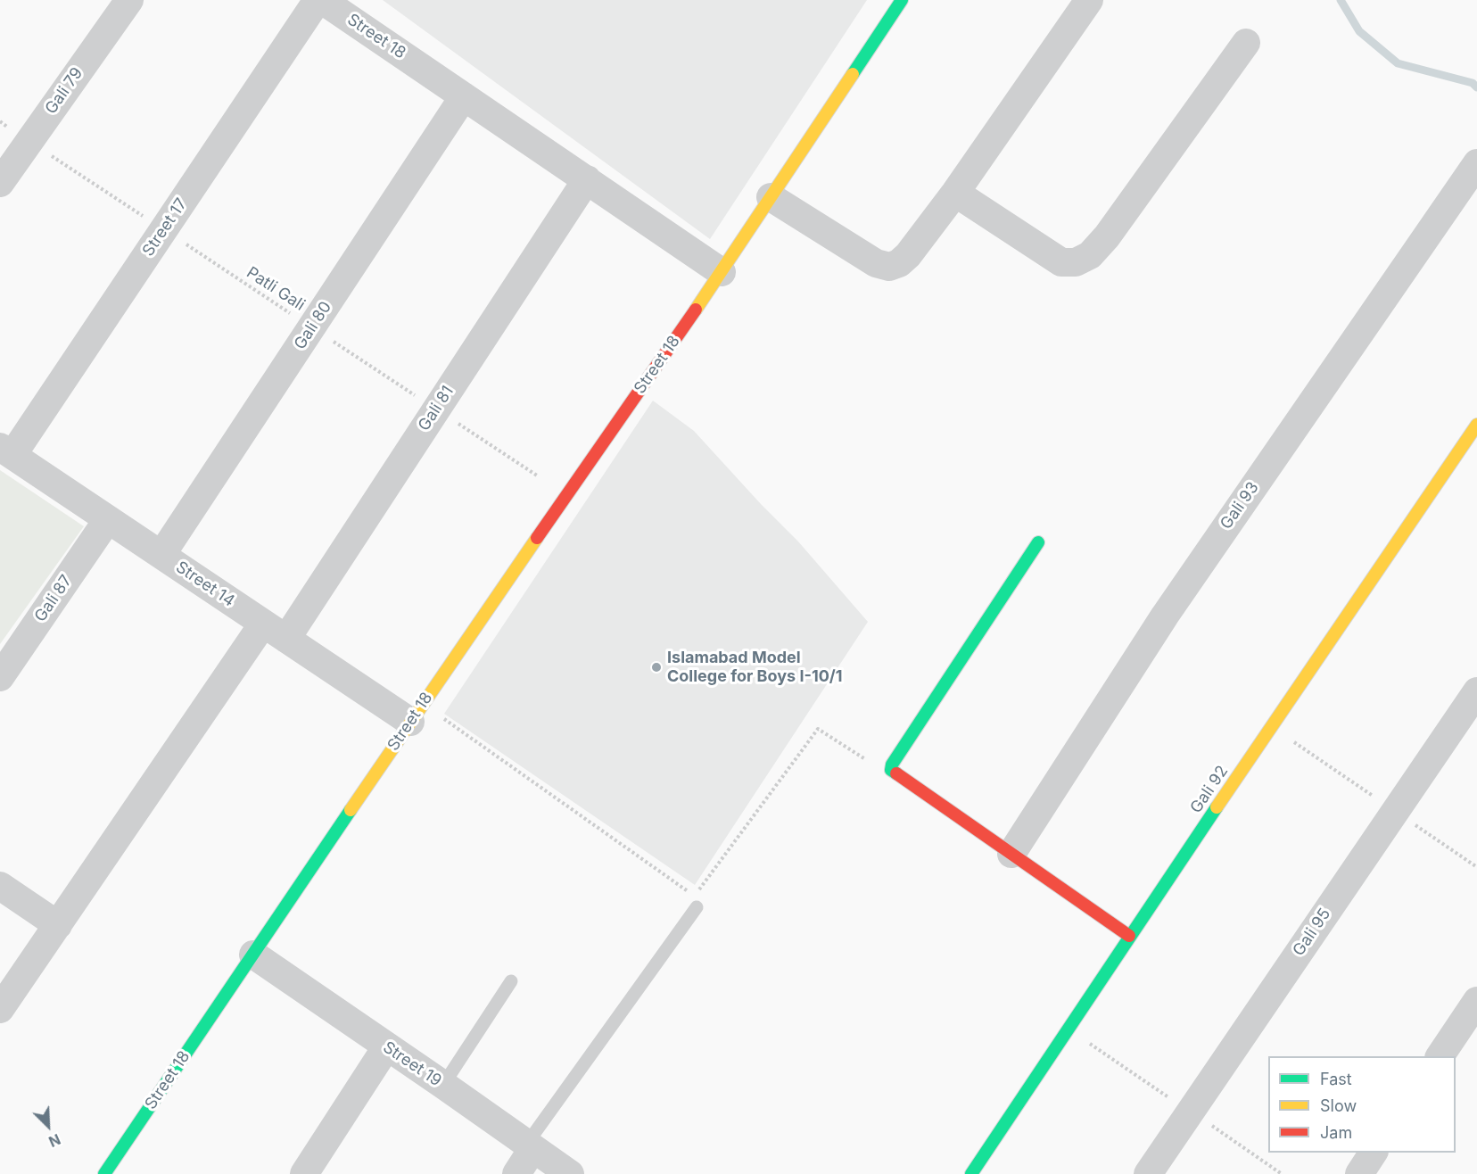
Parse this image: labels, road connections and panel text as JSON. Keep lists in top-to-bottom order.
{
  "streets": {
    "street": [
      "Street 18",
      "Gali 79",
      "Street 17",
      "Gali 80",
      "Gali 81",
      "Gali 93",
      "Street 14",
      "Gali 87",
      "Gali 92",
      "Gali 95",
      "Street 19"
    ],
    "path": ["Patli Gali"]
  },
  "crossings": [
    ["Street 18", "Gali 80"],
    ["Street 18", "Gali 81"],
    ["Street 18", "Street 14"],
    ["Street 18", "Street 19"],
    ["Street 17", "Street 14"],
    ["Gali 80", "Street 14"],
    ["Gali 81", "Street 14"],
    ["Street 14", "Gali 87"]
  ],
  "places": ["Islamabad Model College for Boys I-10/1"],
  "legend": ["Fast", "Slow", "Jam"],
  "north": "bottom right"
}
